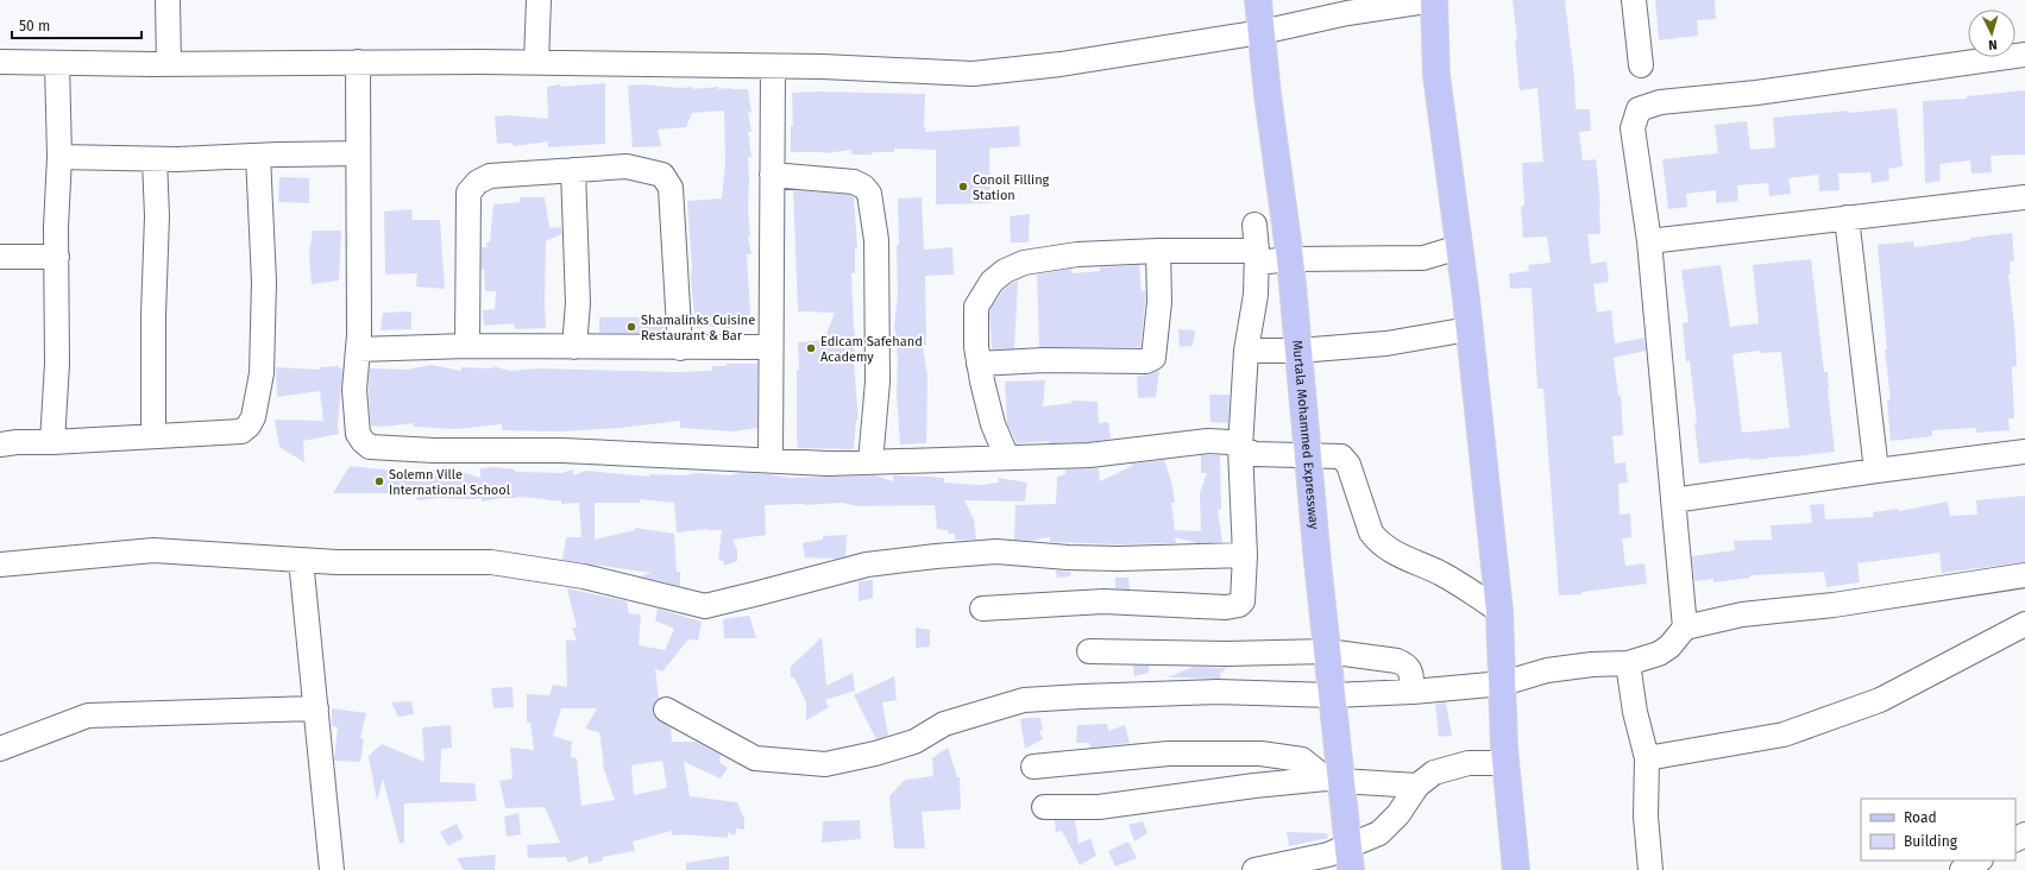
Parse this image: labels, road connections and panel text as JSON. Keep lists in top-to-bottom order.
{
  "streets": {
    "main road": ["Murtala Mohammed Expressway"]
  },
  "places": [
    "Conoil Filling Station",
    "Shamalinks Cuisine Restaurant & Bar",
    "Edicam Safehand Academy",
    "Solemn Ville International School"
  ],
  "legend": ["Road", "Building"],
  "scale_bar": "50 m",
  "north": "bottom"
}
